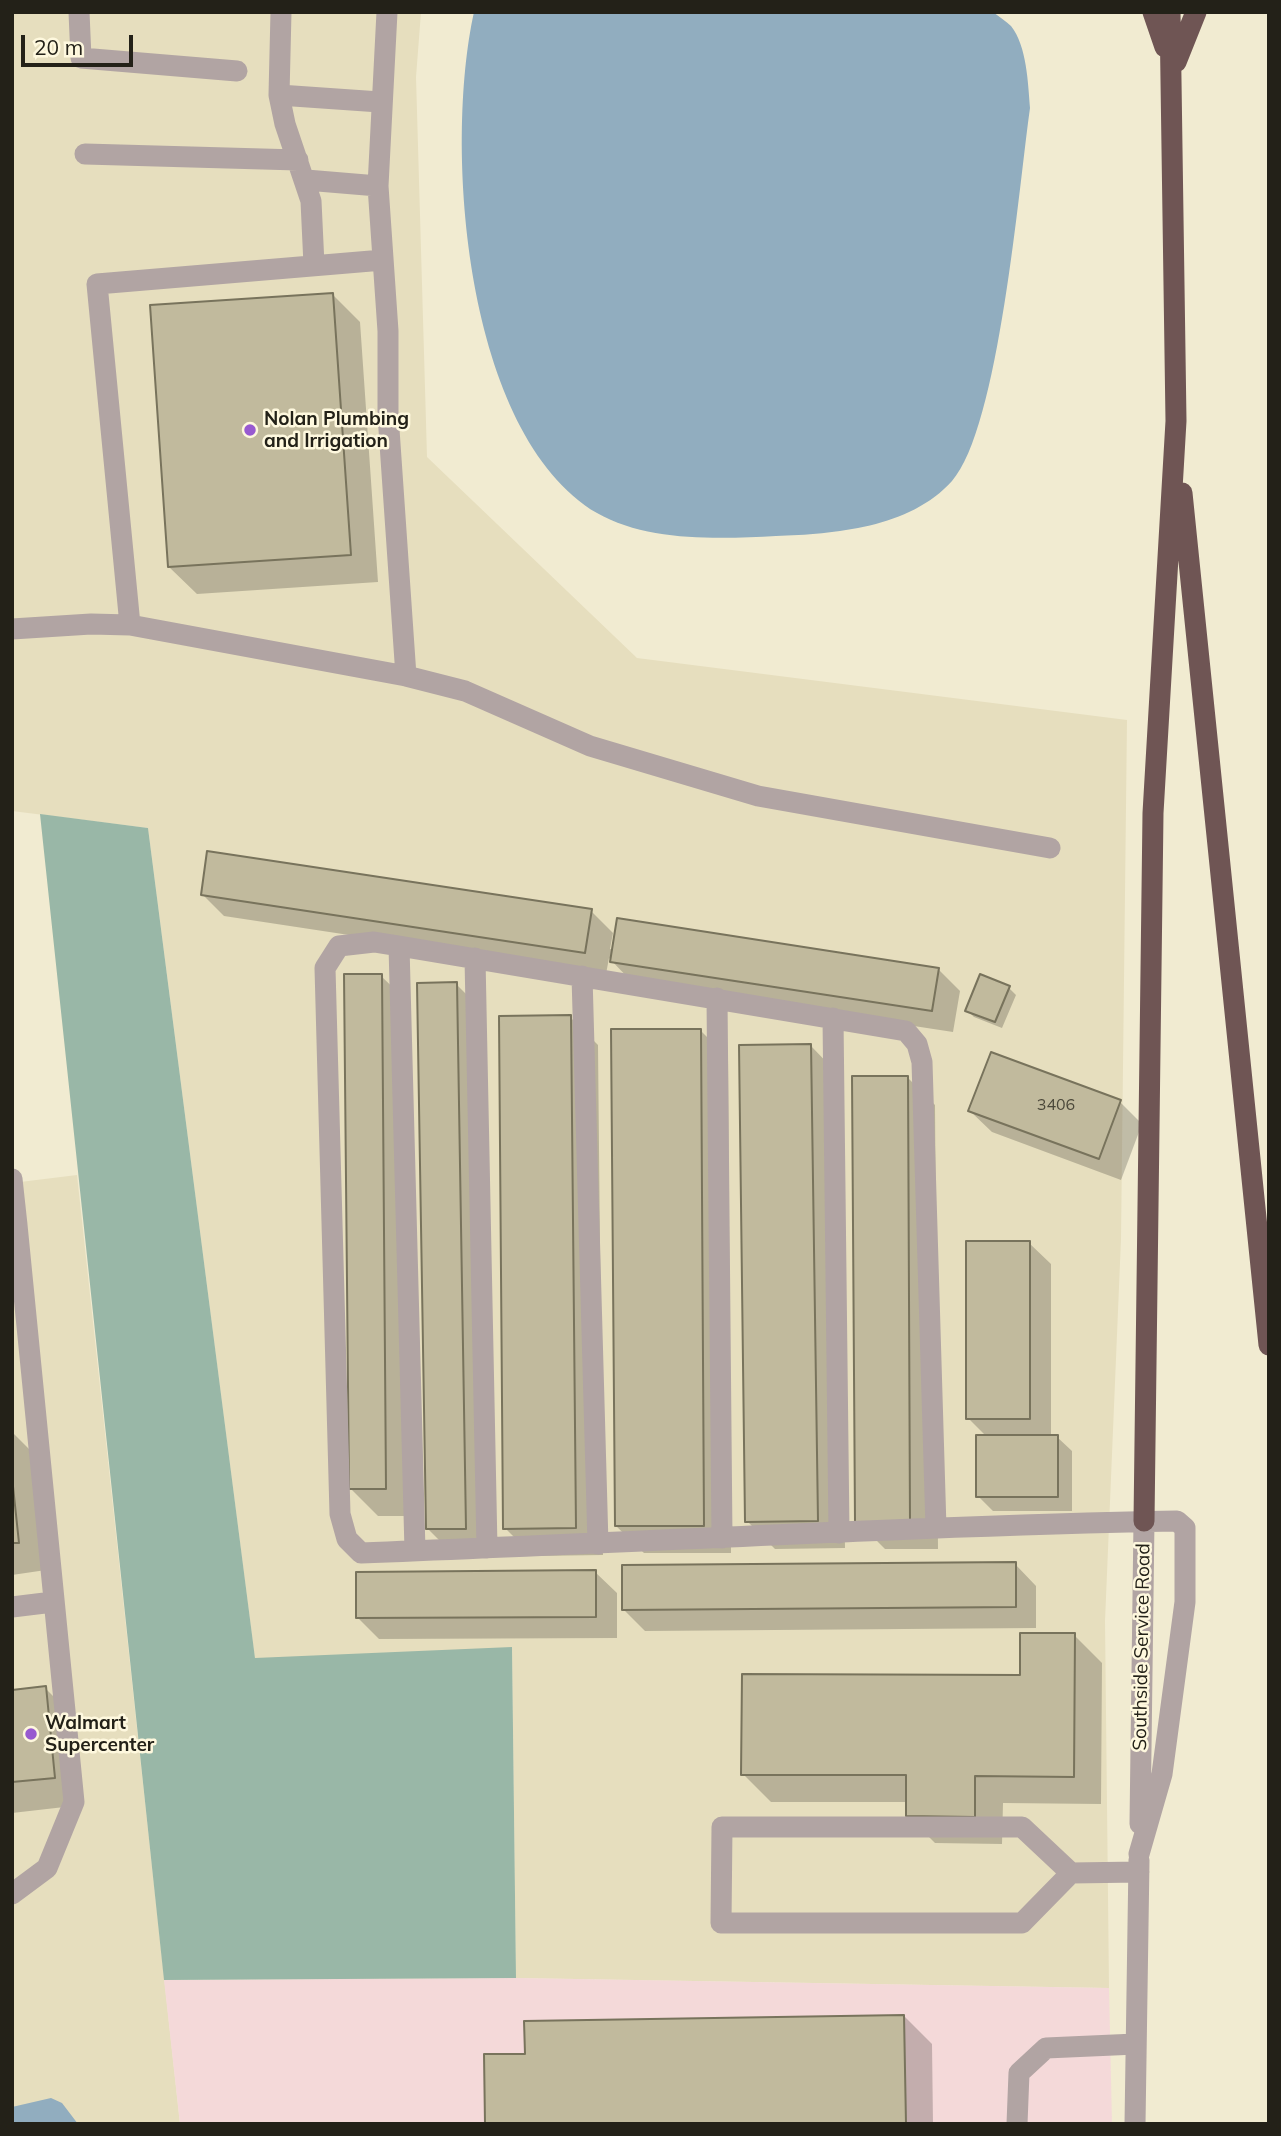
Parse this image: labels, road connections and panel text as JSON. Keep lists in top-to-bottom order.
{
  "streets": {
    "street": ["Southside Service Road"]
  },
  "places": ["Nolan Plumbing and Irrigation", "Walmart Supercenter"],
  "house_numbers": ["3406"],
  "scale_bar": "20 m"
}
